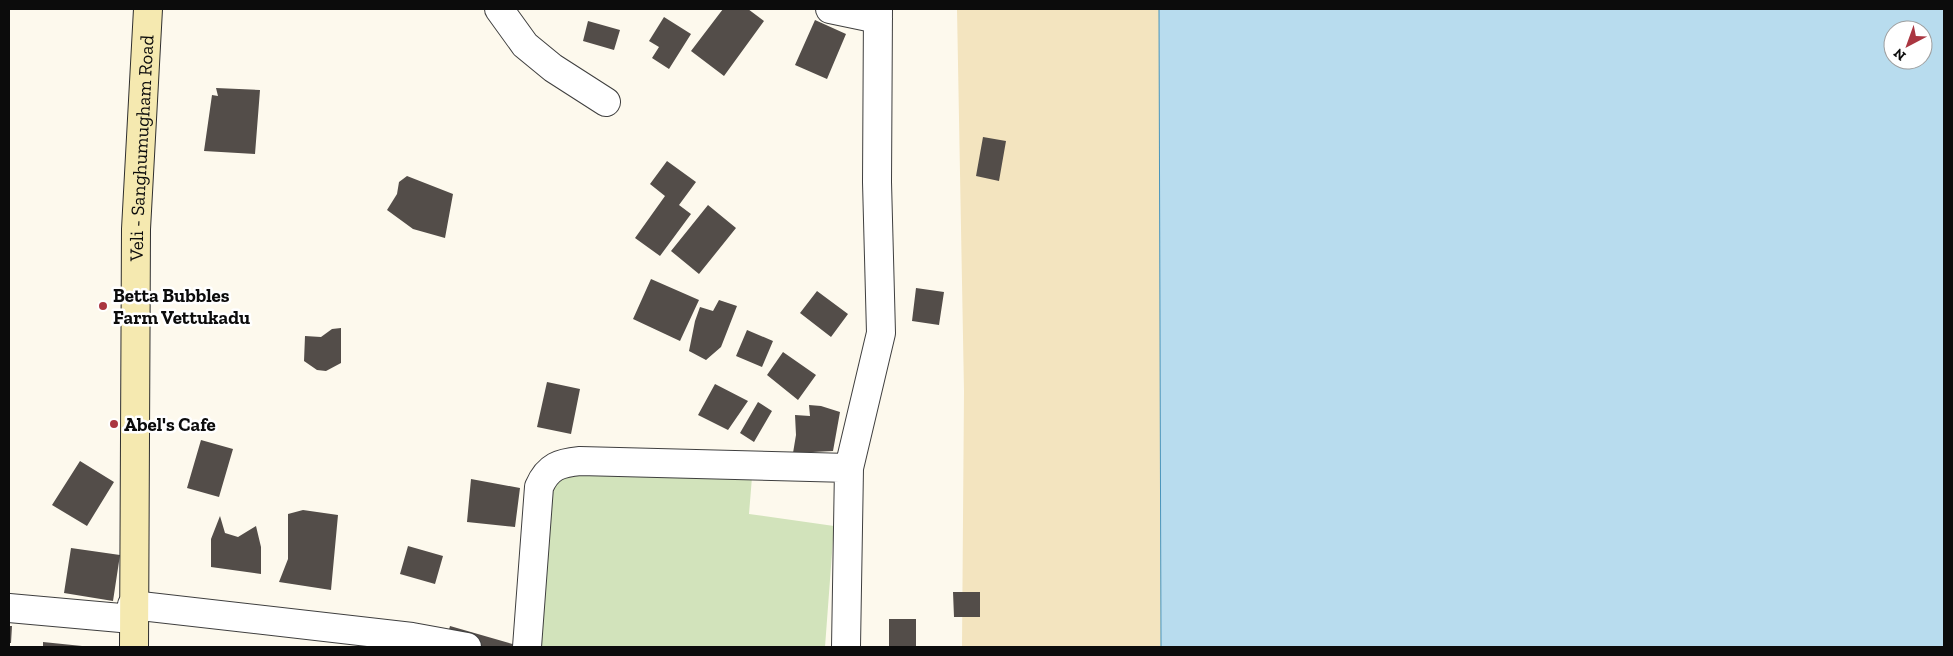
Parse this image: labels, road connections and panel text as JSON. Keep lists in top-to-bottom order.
{
  "streets": {
    "main road": ["Veli - Sanghumugham Road"]
  },
  "places": ["Betta Bubbles Farm Vettukadu", "Abel's Cafe"],
  "north": "bottom left"
}
